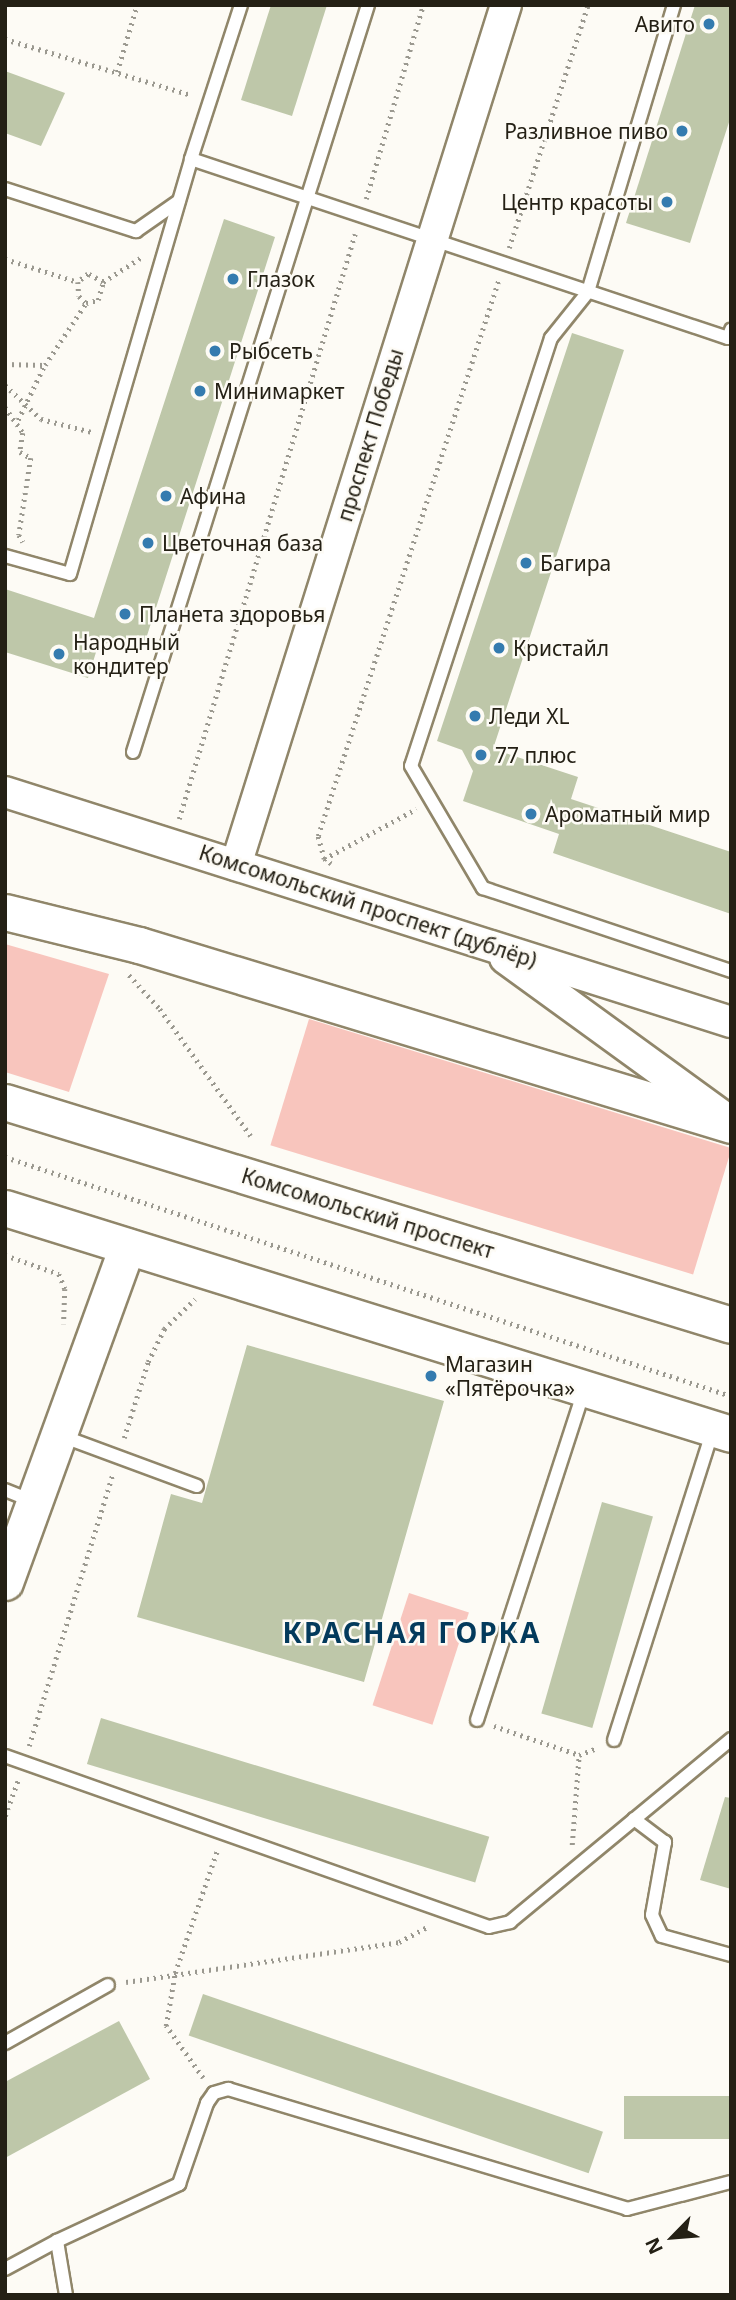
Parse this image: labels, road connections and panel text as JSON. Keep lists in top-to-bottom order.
{
  "streets": {
    "main road": ["Комсомольский проспект"],
    "street": ["проспект Победы", "Комсомольский проспект (дублёр)"]
  },
  "crossings": [
    ["проспект Победы", "Комсомольский проспект (дублёр)"]
  ],
  "districts": ["КРАСНАЯ ГОРКА"],
  "places": [
    "Авито",
    "Разливное пиво",
    "Центр красоты",
    "Глазок",
    "Рыбсеть",
    "Минимаркет",
    "Афина",
    "Цветочная база",
    "Багира",
    "Планета здоровья",
    "Кристайл",
    "Народный кондитер",
    "Леди XL",
    "77 плюс",
    "Ароматный мир",
    "Магазин «Пятёрочка»"
  ],
  "north": "bottom left"
}
